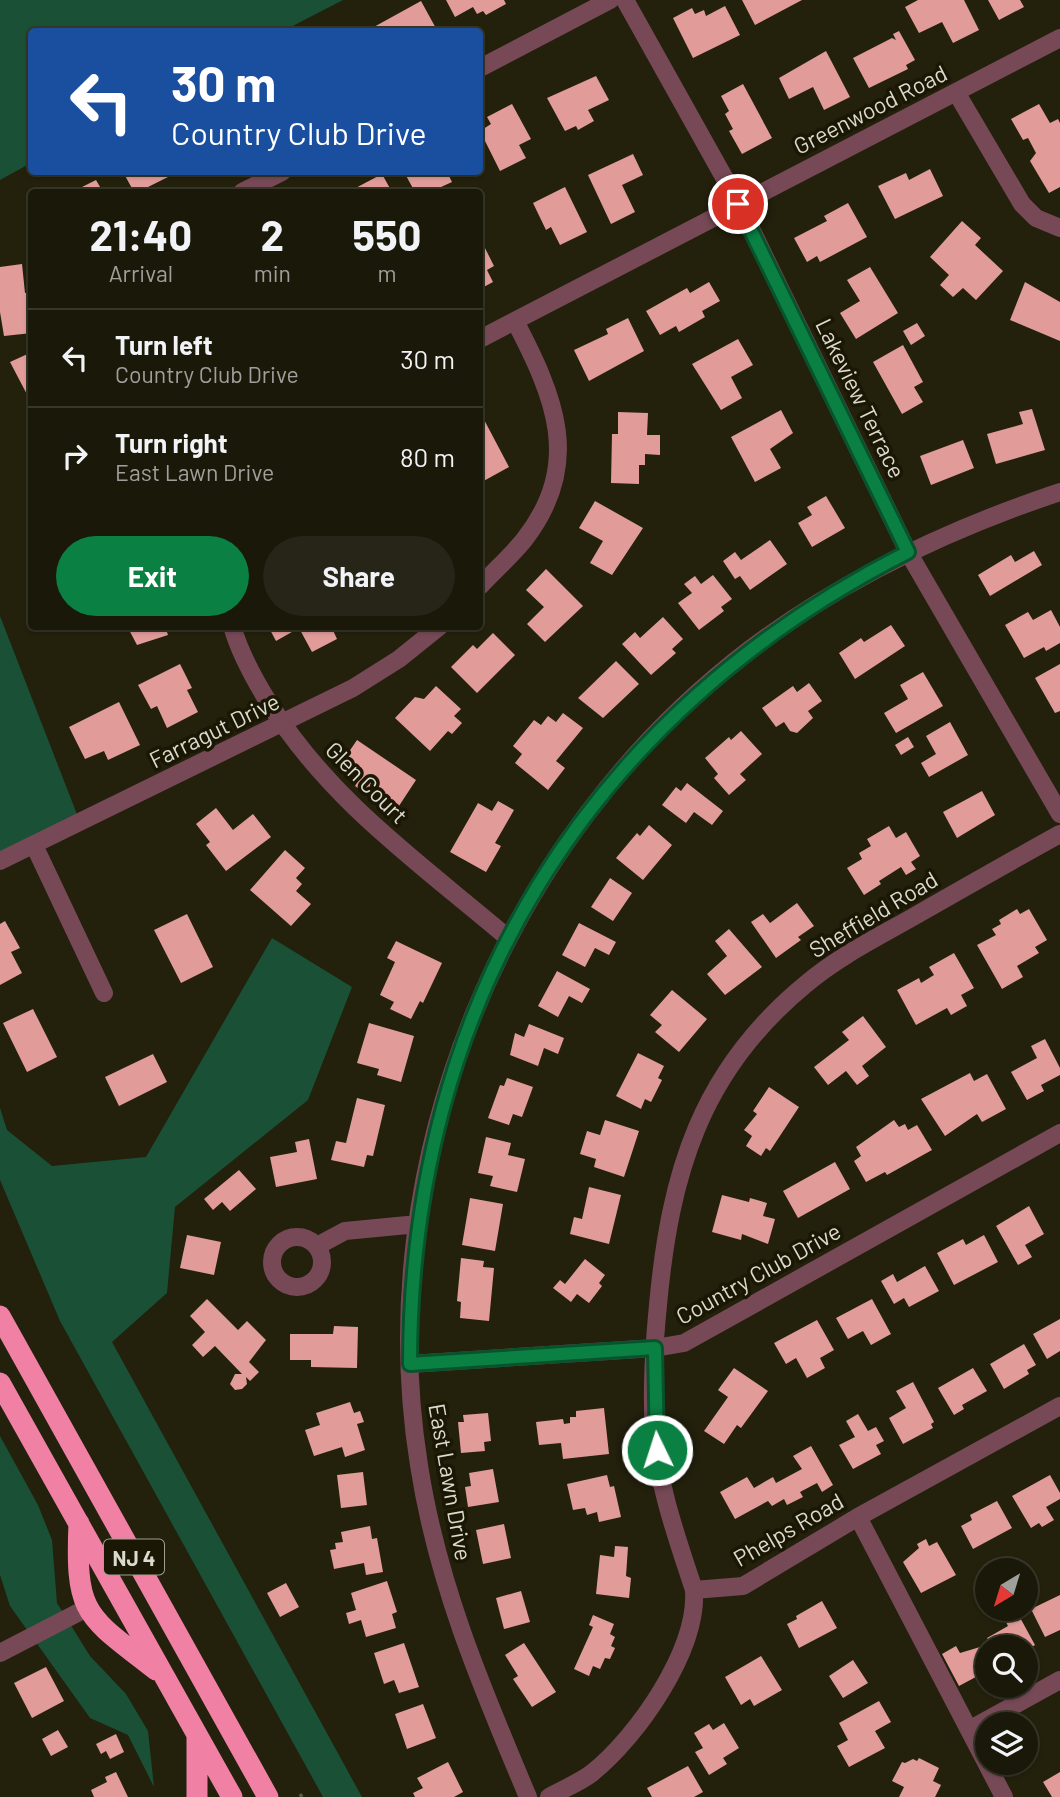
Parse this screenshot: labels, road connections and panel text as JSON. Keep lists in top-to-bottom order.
{
  "streets": {
    "highway": ["NJ 4"],
    "street": [
      "Greenwood Road",
      "Lakeview Terrace",
      "Farragut Drive",
      "Glen Court",
      "Sheffield Road",
      "Country Club Drive",
      "East Lawn Drive",
      "Phelps Road"
    ]
  },
  "crossings": [
    ["Greenwood Road", "Lakeview Terrace"],
    ["Lakeview Terrace", "East Lawn Drive"],
    ["Farragut Drive", "Glen Court"],
    ["Glen Court", "East Lawn Drive"],
    ["Sheffield Road", "Country Club Drive"],
    ["Sheffield Road", "Phelps Road"],
    ["Country Club Drive", "East Lawn Drive"]
  ],
  "north": "bottom left",
  "page": {
    "turn": ["30 m", "Country Club Drive"],
    "eta": [
      "21:40",
      "Arrival",
      "2",
      "min",
      "550",
      "m"
    ],
    "list": [
      {
        "name": "Turn left",
        "note": "Country Club Drive",
        "value": "30 m"
      },
      {
        "name": "Turn right",
        "note": "East Lawn Drive",
        "value": "80 m"
      }
    ],
    "buttons": ["Exit", "Share"]
  }
}
